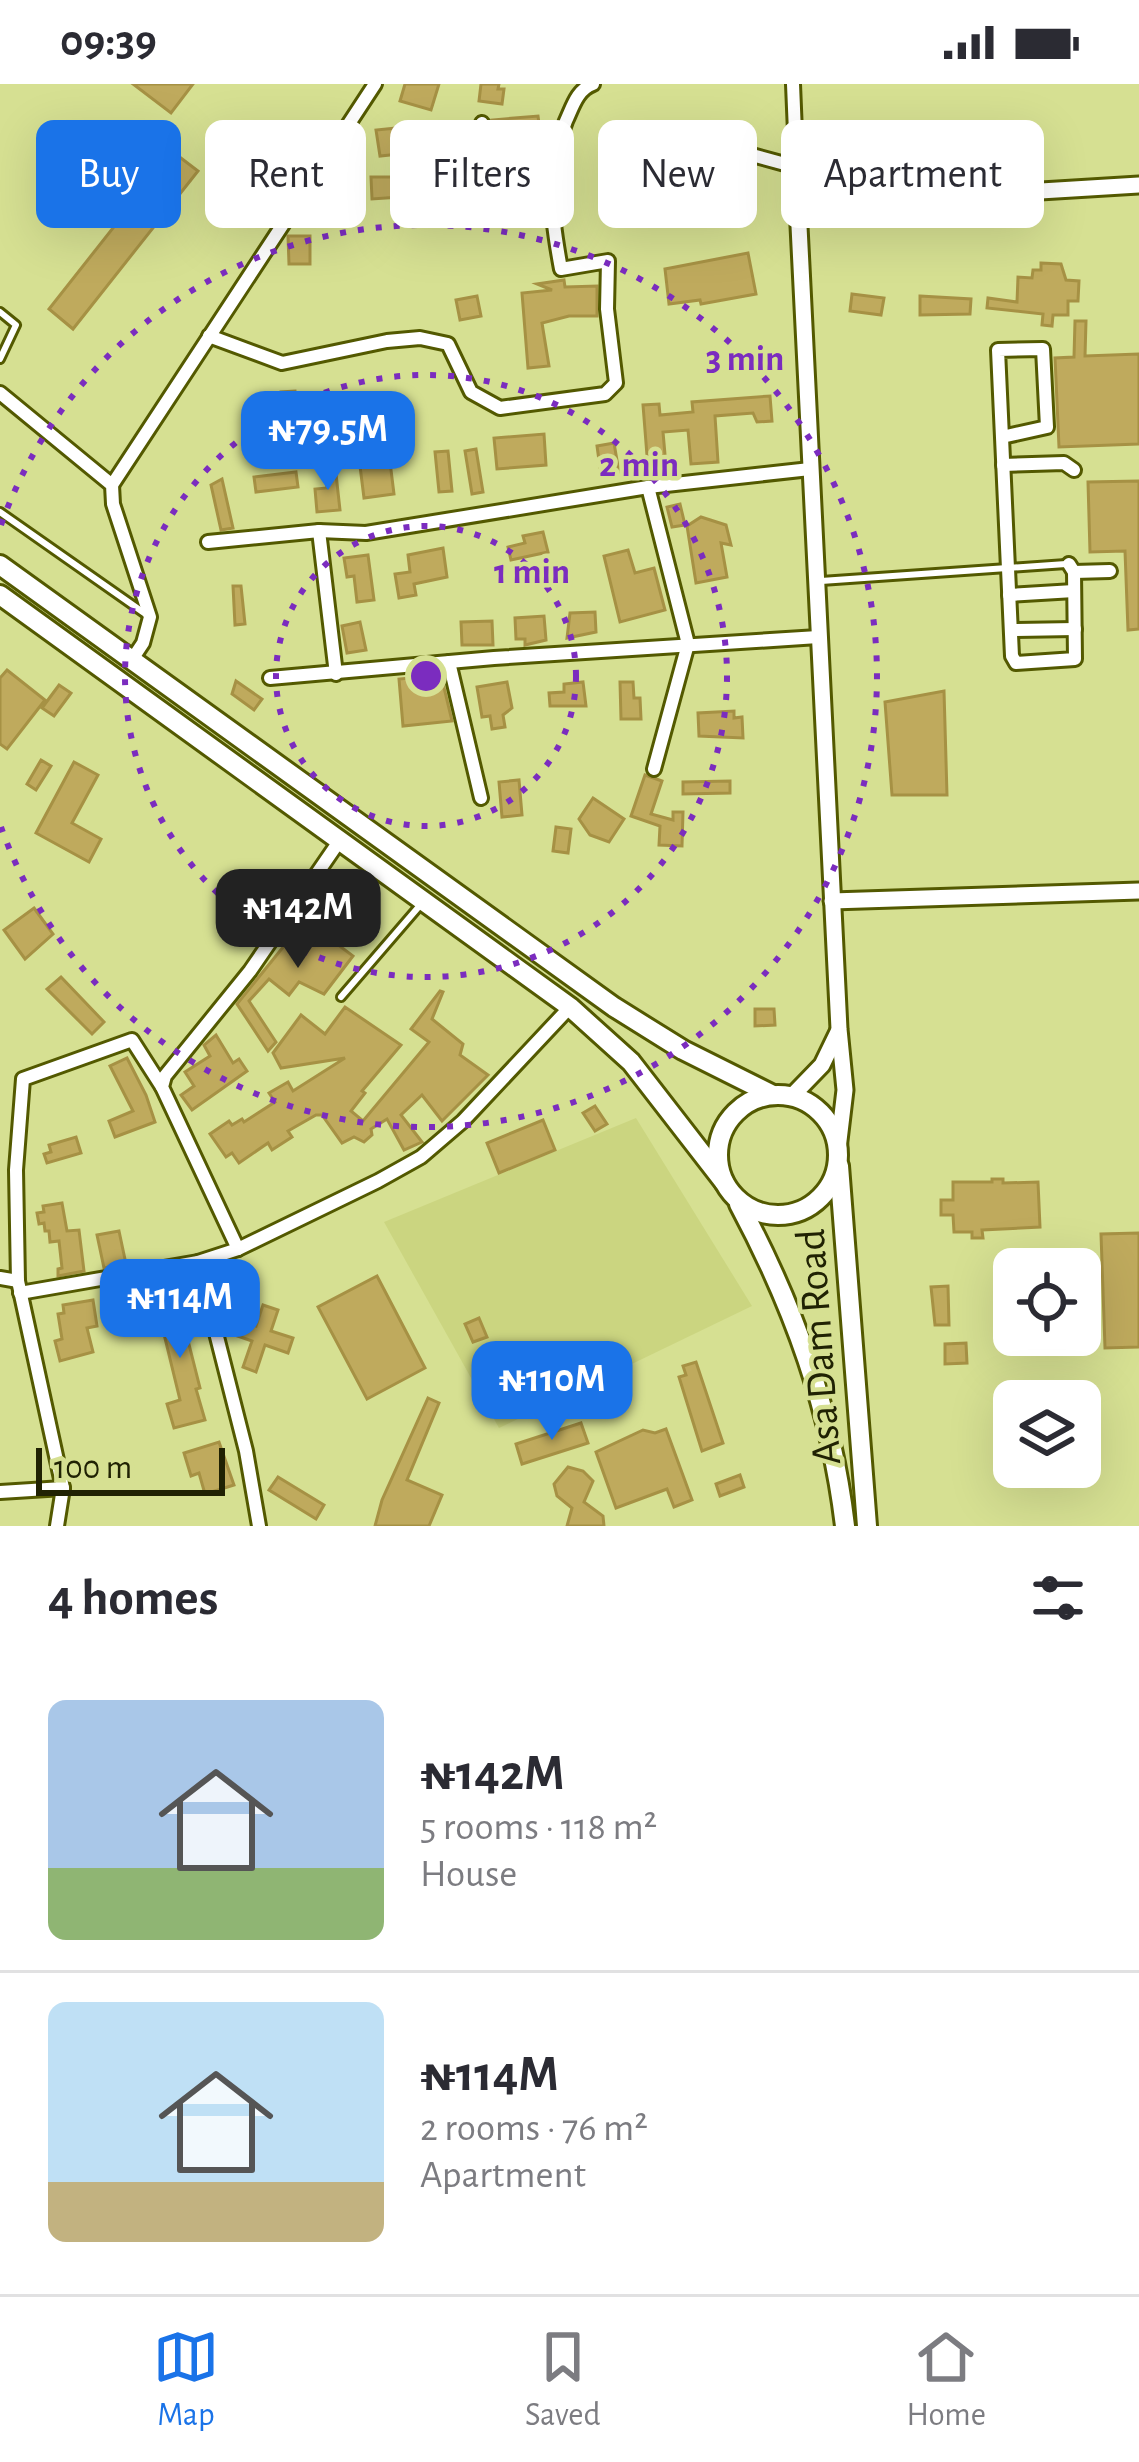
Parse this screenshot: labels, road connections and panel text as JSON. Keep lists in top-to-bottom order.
{
  "streets": {
    "main road": ["Asa Dam Road"]
  },
  "scale_bar": "100 m",
  "page": {
    "status": "09:39",
    "chip": [
      "Buy",
      "Rent",
      "Filters",
      "New",
      "Apartment"
    ],
    "price": [
      "₦79.5M",
      "₦142M",
      "₦114M",
      "₦110M"
    ],
    "scale": "100 m",
    "heading": "4 homes",
    "list": [
      {
        "name": "₦142M",
        "note": "5 rooms · 118 m² · House"
      },
      {
        "name": "₦114M",
        "note": "2 rooms · 76 m² · Apartment"
      }
    ],
    "tabs": ["Map", "Saved", "Home"]
  },
  "rings": ["3 min", "2 min", "1 min"]
}
